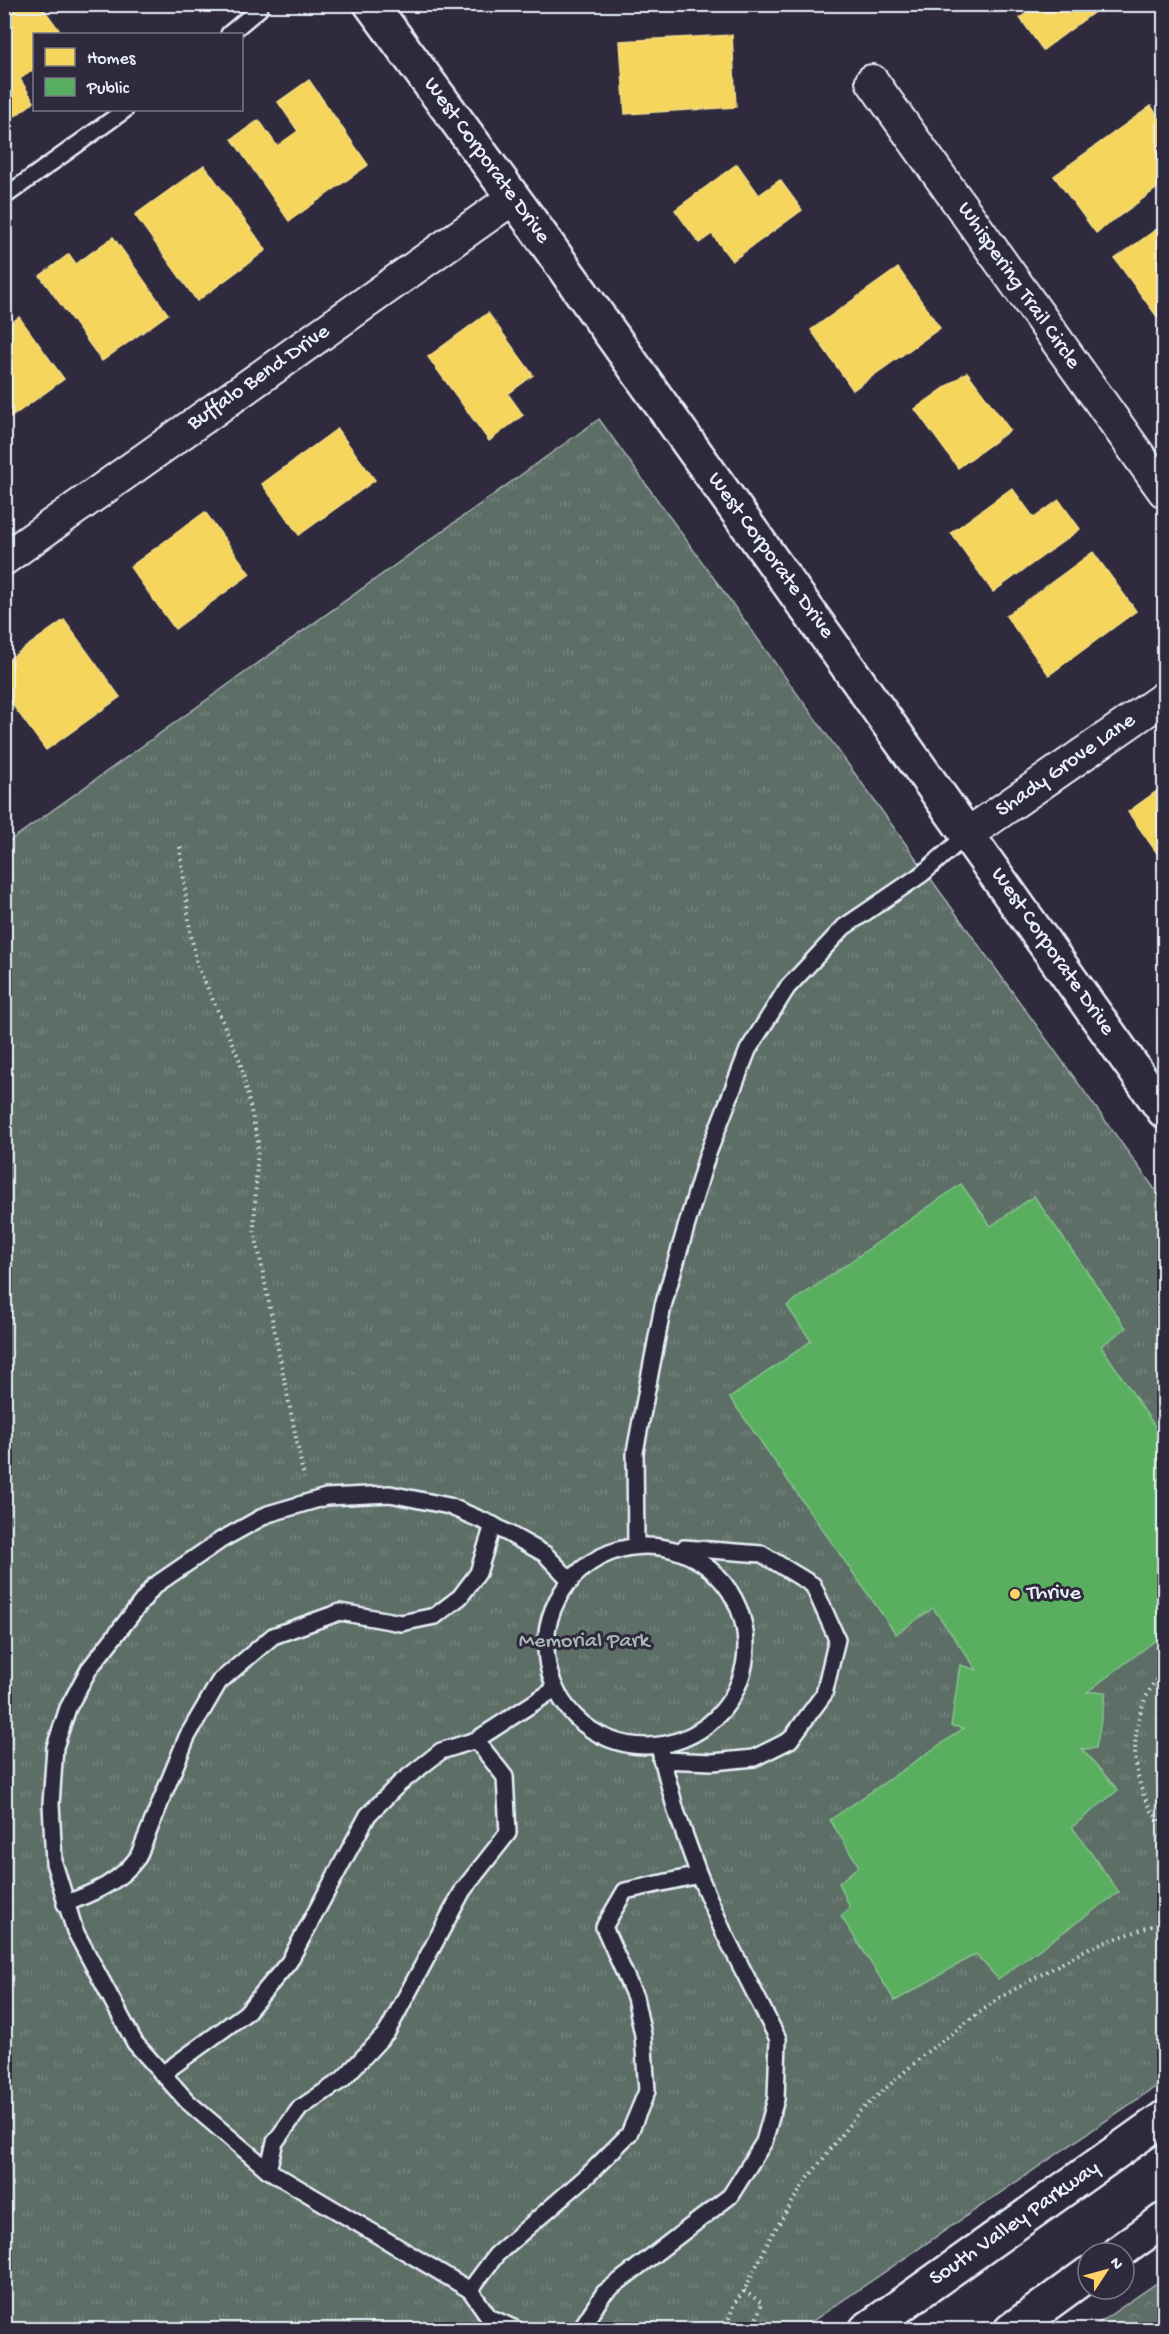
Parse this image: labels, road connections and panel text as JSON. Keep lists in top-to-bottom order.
{
  "streets": {
    "street": [
      "West Corporate Drive",
      "Whispering Trail Circle",
      "Buffalo Bend Drive",
      "Shady Grove Lane",
      "South Valley Parkway"
    ]
  },
  "crossings": [
    ["West Corporate Drive", "Buffalo Bend Drive"],
    ["West Corporate Drive", "Shady Grove Lane"]
  ],
  "parks": ["Memorial Park"],
  "places": ["Thrive"],
  "legend": ["Homes", "Public"],
  "north": "top right"
}
